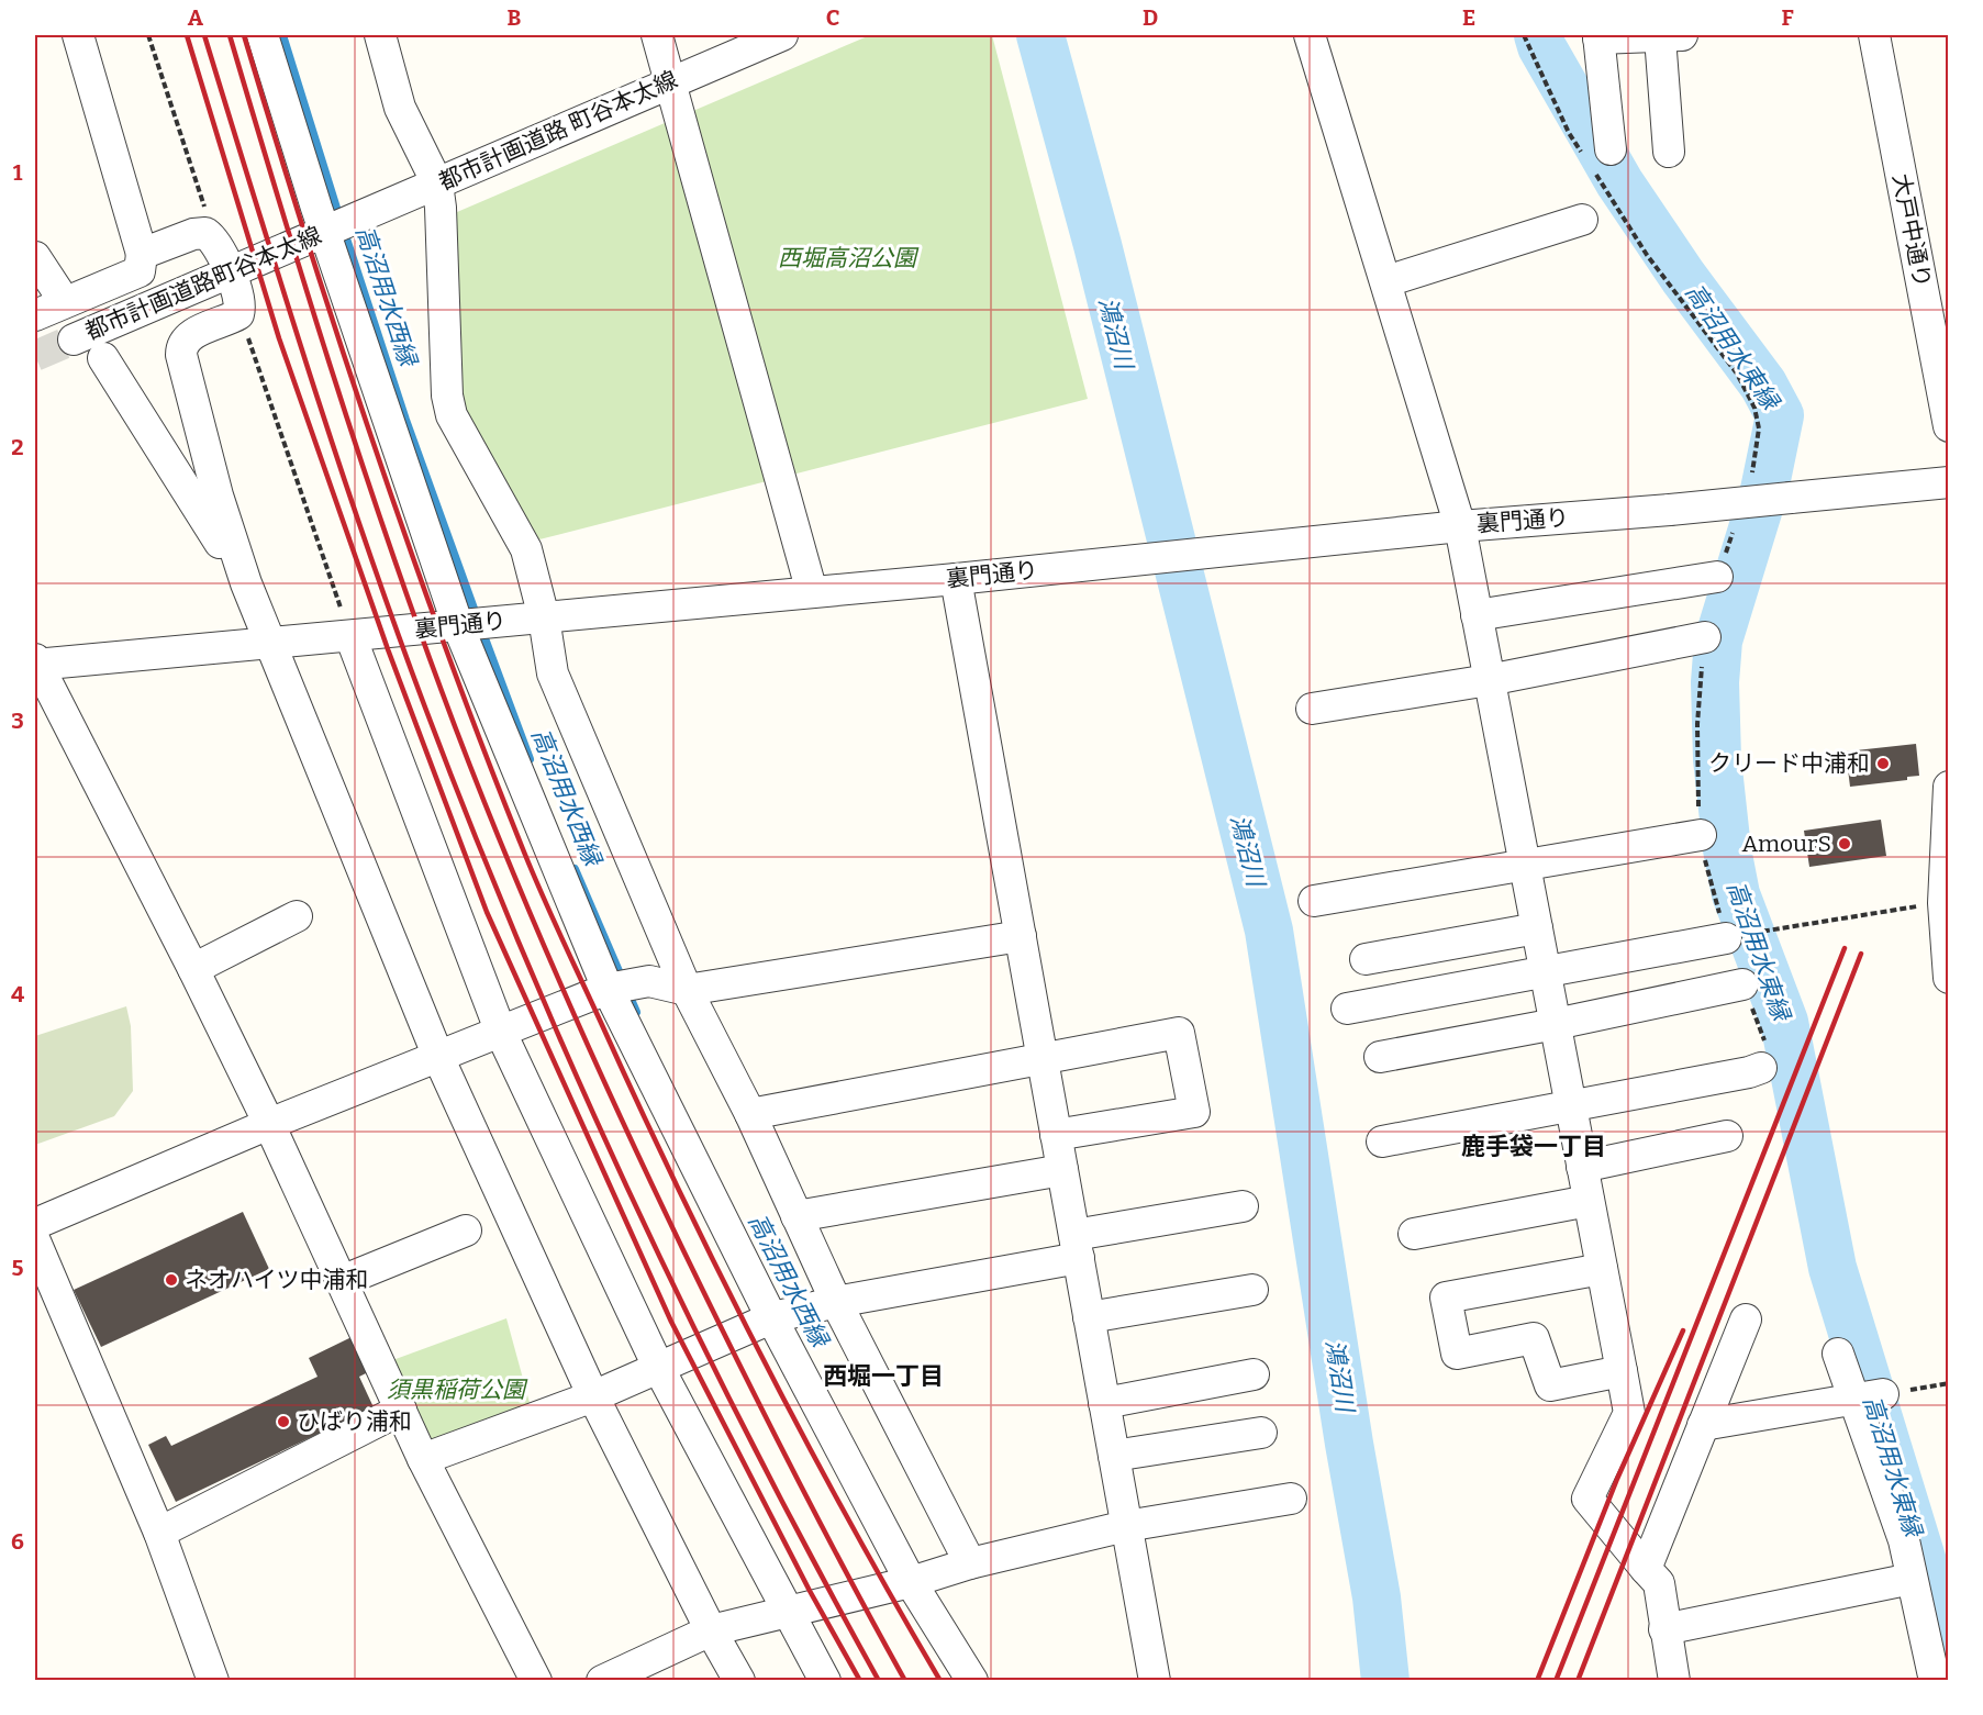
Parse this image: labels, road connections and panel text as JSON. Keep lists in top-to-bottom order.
{
  "streets": {
    "street": [
      "都市計画道路 町谷本太線",
      "大戸中通り",
      "都市計画道路町谷本太線",
      "裏門通り"
    ]
  },
  "crossings": [
    ["都市計画道路 町谷本太線", "都市計画道路町谷本太線"]
  ],
  "districts": ["鹿手袋一丁目", "西堀一丁目"],
  "water": ["高沼用水西縁", "鴻沼川", "高沼用水東縁"],
  "parks": ["西堀高沼公園", "須黒稲荷公園"],
  "places": [
    "クリード中浦和",
    "AmourS",
    "ネオハイツ中浦和",
    "ひばり浦和"
  ],
  "grid": {
    "columns": [
      "A",
      "B",
      "C",
      "D",
      "E",
      "F"
    ],
    "rows": [
      "1",
      "2",
      "3",
      "4",
      "5",
      "6"
    ]
  }
}
